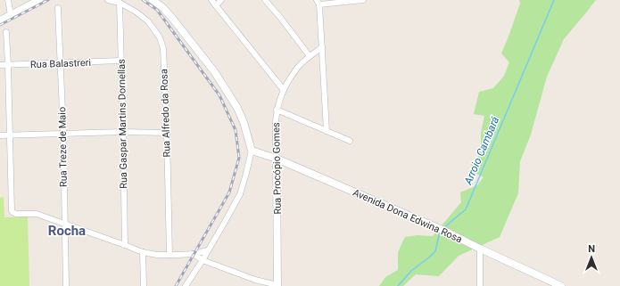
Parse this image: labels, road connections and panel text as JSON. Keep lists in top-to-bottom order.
{
  "streets": {
    "street": [
      "Rua Balastreri",
      "Rua Alfredo da Rosa",
      "Rua Gaspar Martins Dornellas",
      "Rua Treze de Maio",
      "Rua Procópio Gomes",
      "Avenida Dona Edwina Rosa"
    ]
  },
  "crossings": [
    ["Rua Balastreri", "Rua Gaspar Martins Dornellas"],
    ["Rua Balastreri", "Rua Treze de Maio"],
    ["Rua Alfredo da Rosa", "Rua Gaspar Martins Dornellas"],
    ["Rua Procópio Gomes", "Avenida Dona Edwina Rosa"]
  ],
  "districts": ["Rocha"],
  "water": ["Arroio Cambará"],
  "north": "top"
}
